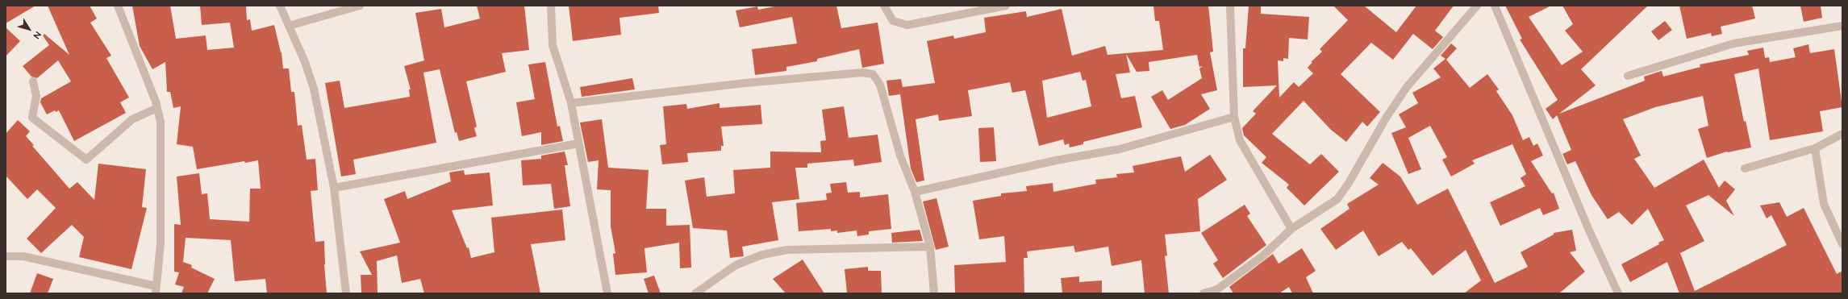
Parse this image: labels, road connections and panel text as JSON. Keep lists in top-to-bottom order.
{
  "north": "bottom right"
}
